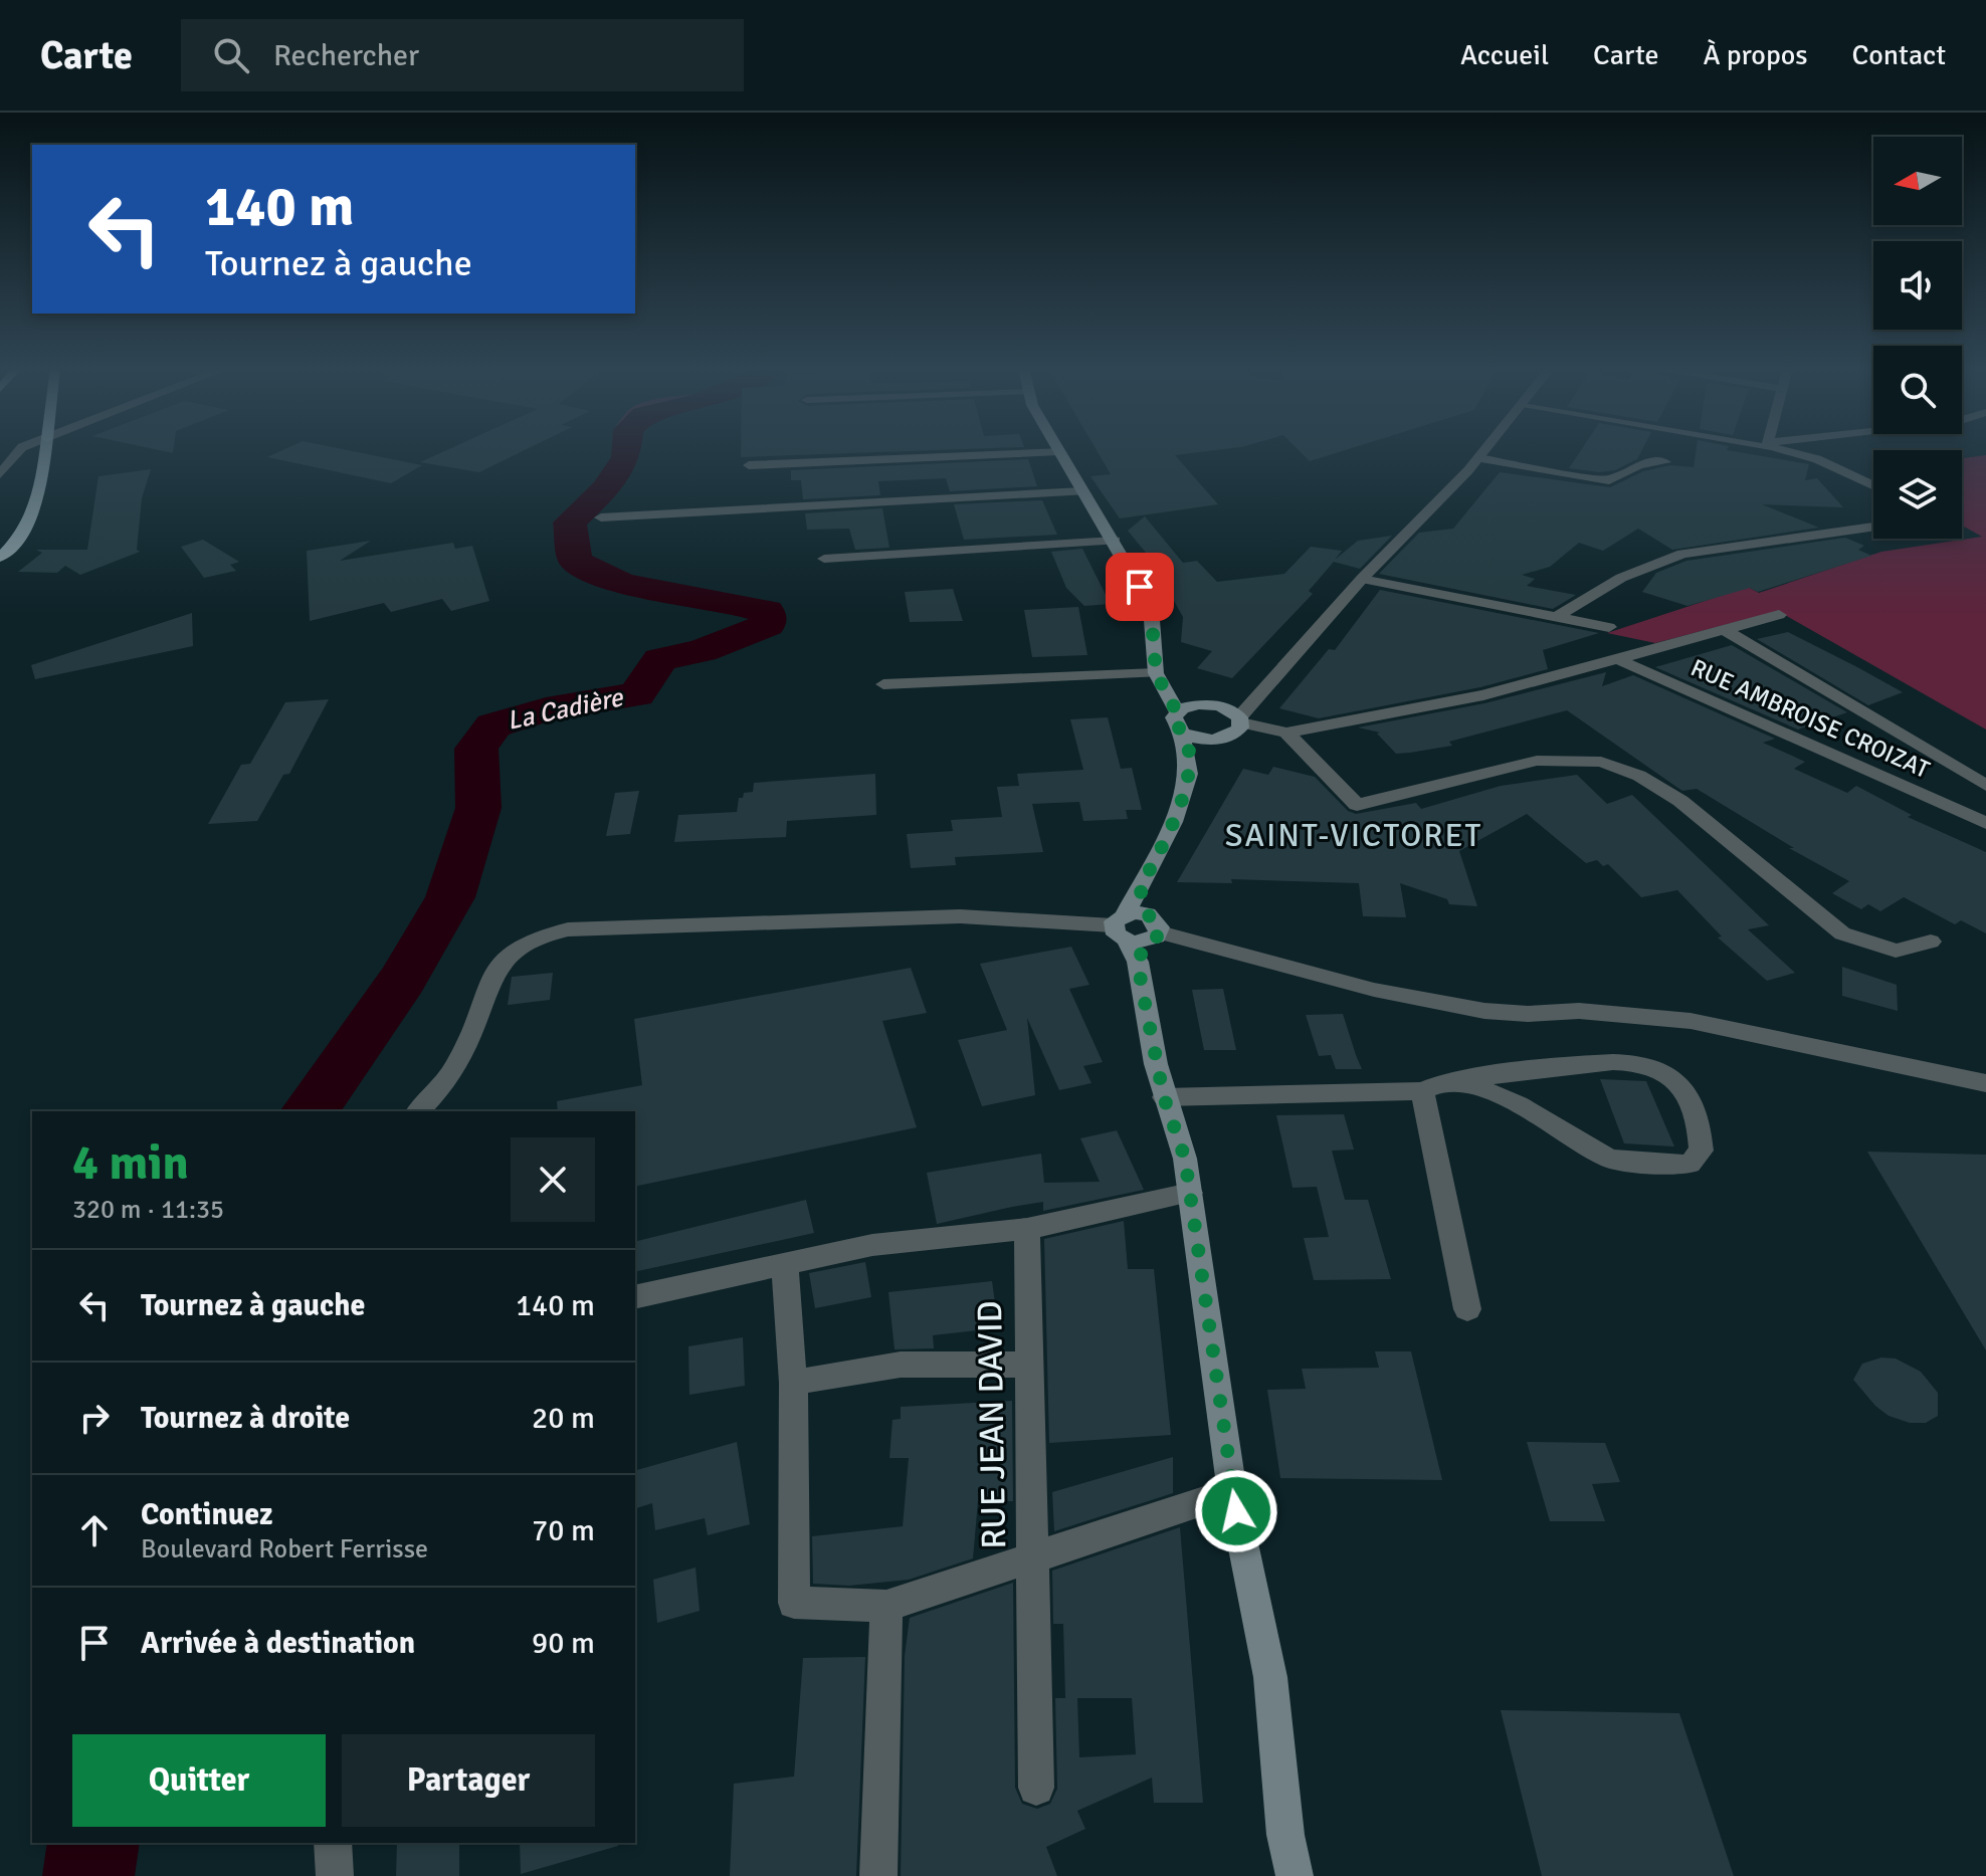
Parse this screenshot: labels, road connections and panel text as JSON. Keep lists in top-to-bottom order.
{
  "streets": {
    "street": ["RUE AMBROISE CROIZAT", "RUE JEAN DAVID"]
  },
  "districts": ["SAINT-VICTORET"],
  "water": ["La Cadière"],
  "north": "left",
  "page": {
    "header": "Carte",
    "search": "Rechercher",
    "nav": [
      "Accueil",
      "Carte",
      "À propos",
      "Contact"
    ],
    "turn": ["140 m", "Tournez à gauche"],
    "heading": ["4 min", "320 m · 11:35"],
    "list": [
      {
        "name": "Tournez à gauche",
        "value": "140 m"
      },
      {
        "name": "Tournez à droite",
        "value": "20 m"
      },
      {
        "name": "Continuez",
        "note": "Boulevard Robert Ferrisse",
        "value": "70 m"
      },
      {
        "name": "Arrivée à destination",
        "value": "90 m"
      }
    ],
    "buttons": ["Quitter", "Partager"]
  }
}
